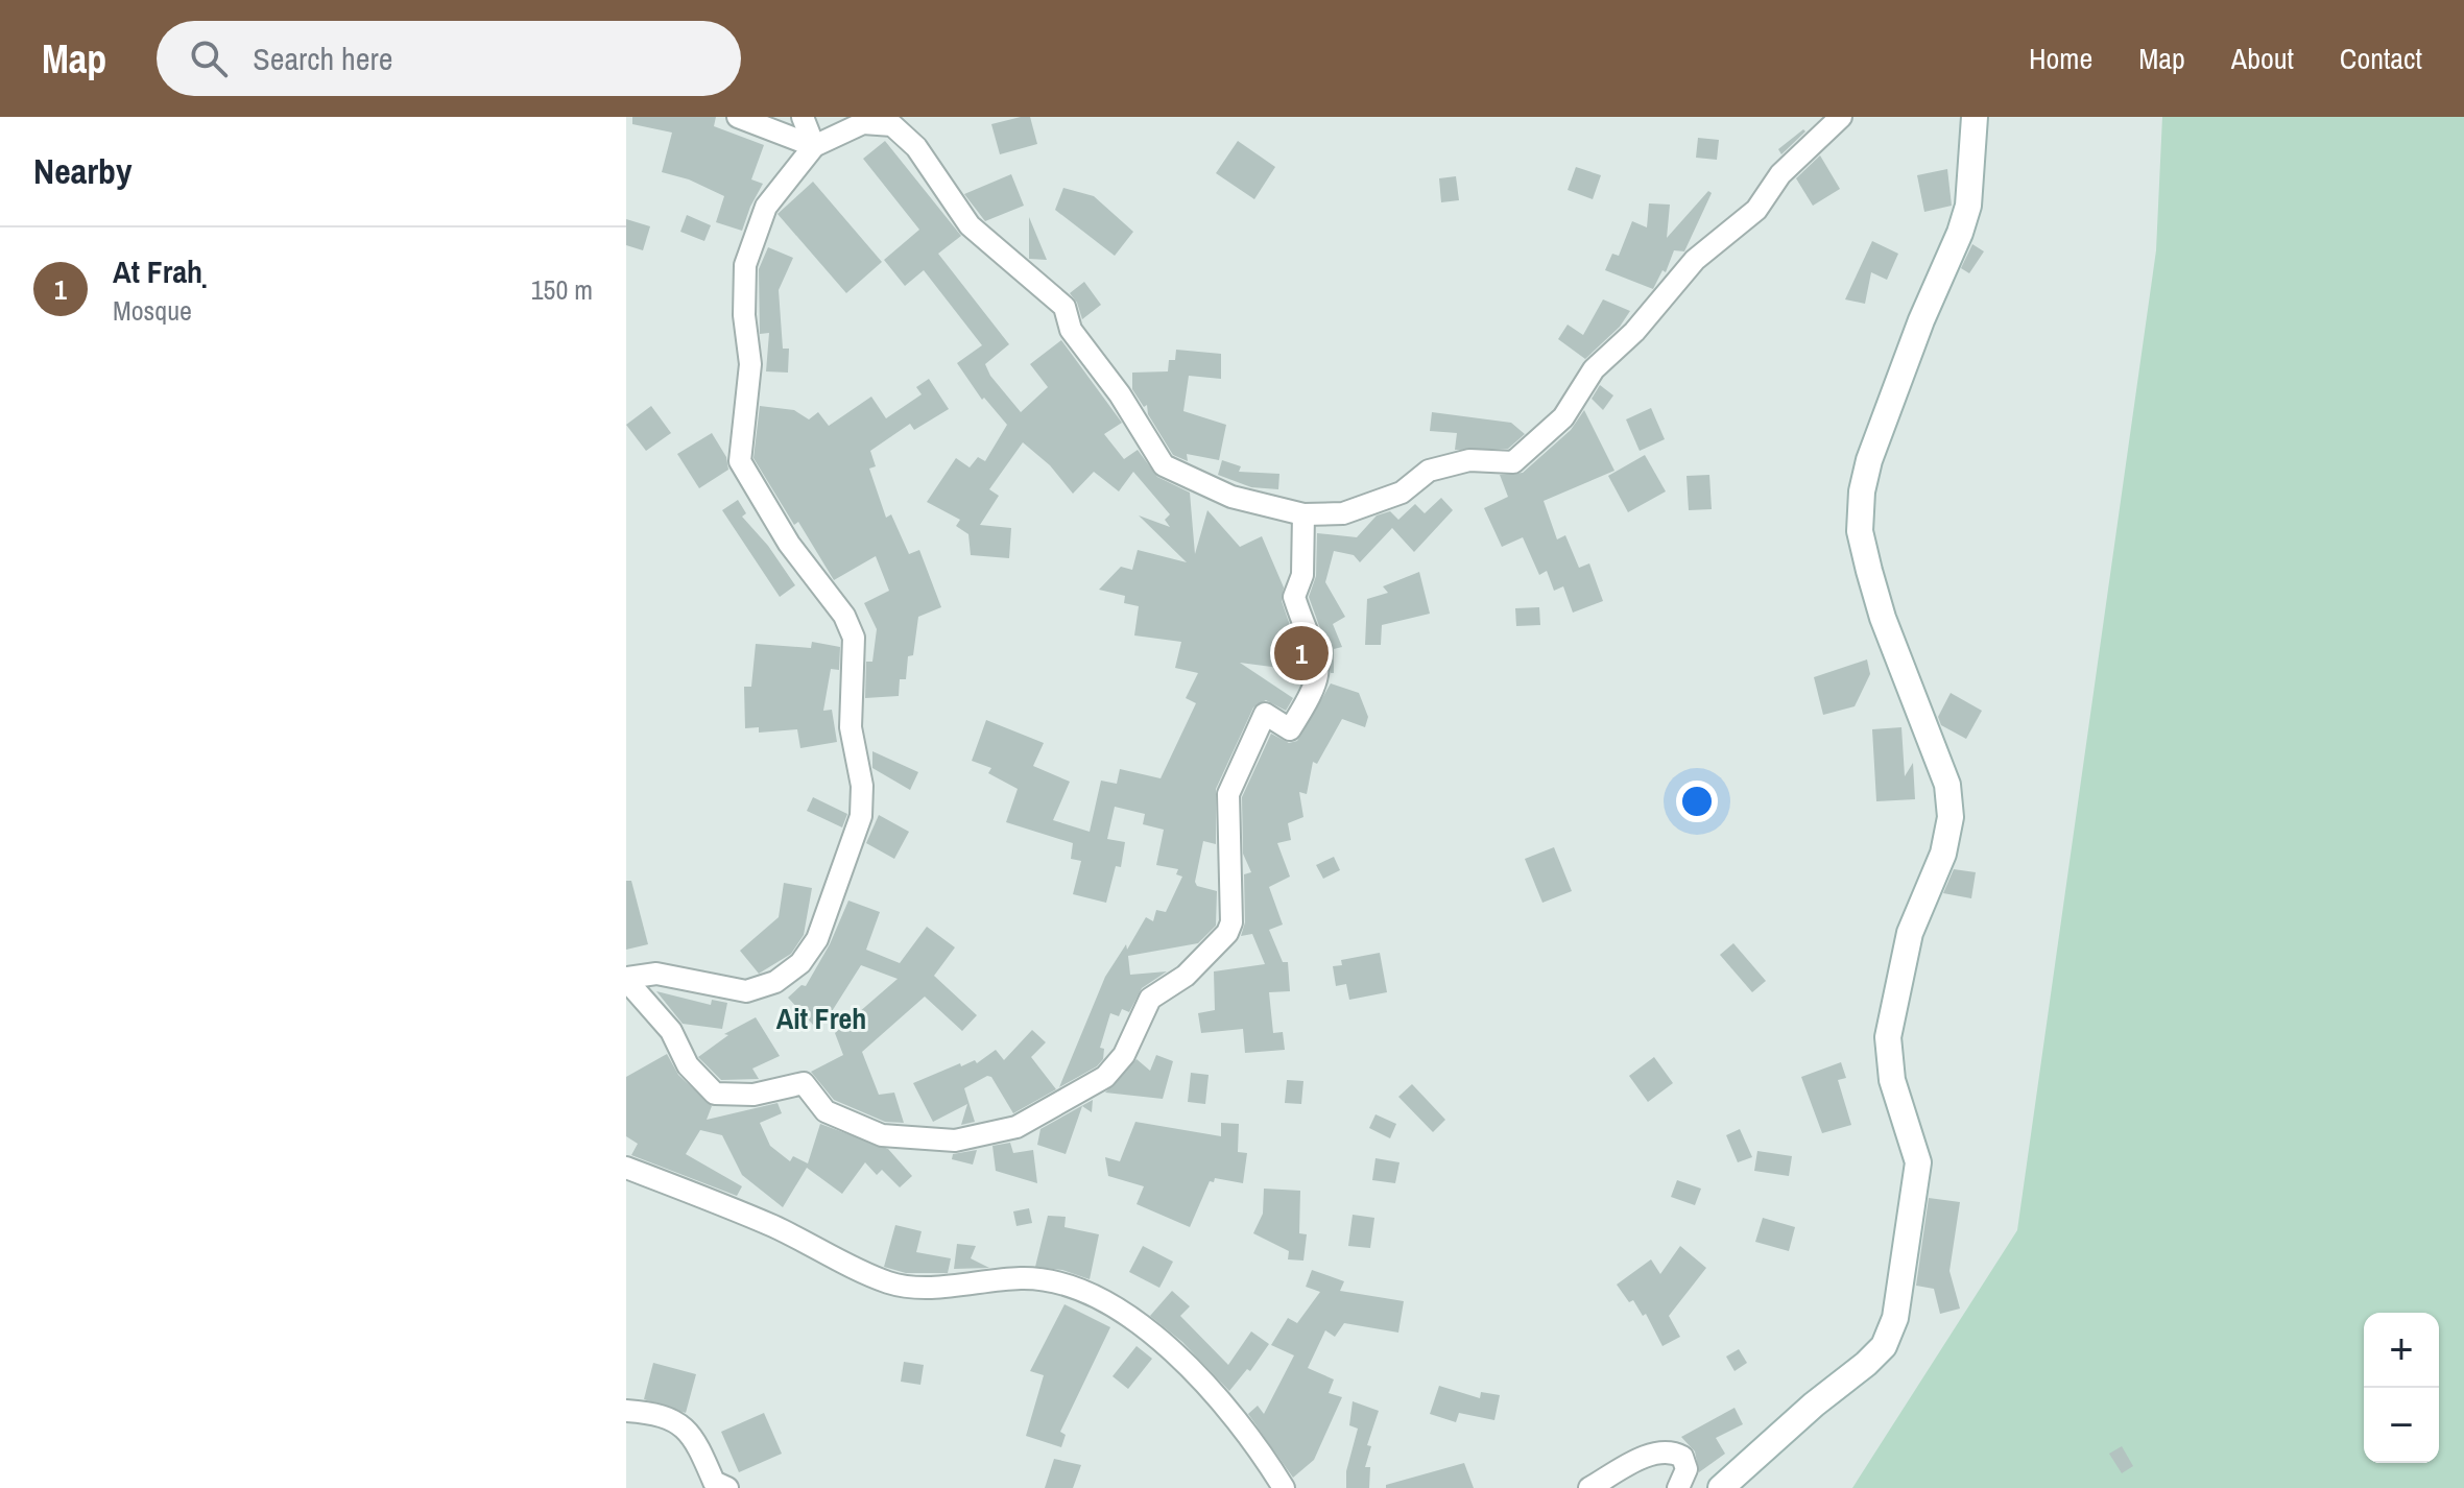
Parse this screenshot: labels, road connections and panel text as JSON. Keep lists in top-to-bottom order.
{
  "districts": ["Ait Freh"],
  "page": {
    "header": "Map",
    "search": "Search here",
    "nav": [
      "Home",
      "Map",
      "About",
      "Contact"
    ],
    "heading": "Nearby",
    "list": [
      {
        "mark": "1",
        "name": "At Fraḥ",
        "note": "Mosque",
        "value": "150 m"
      }
    ],
    "pins": "1",
    "map_buttons": ["+", "−"]
  }
}
